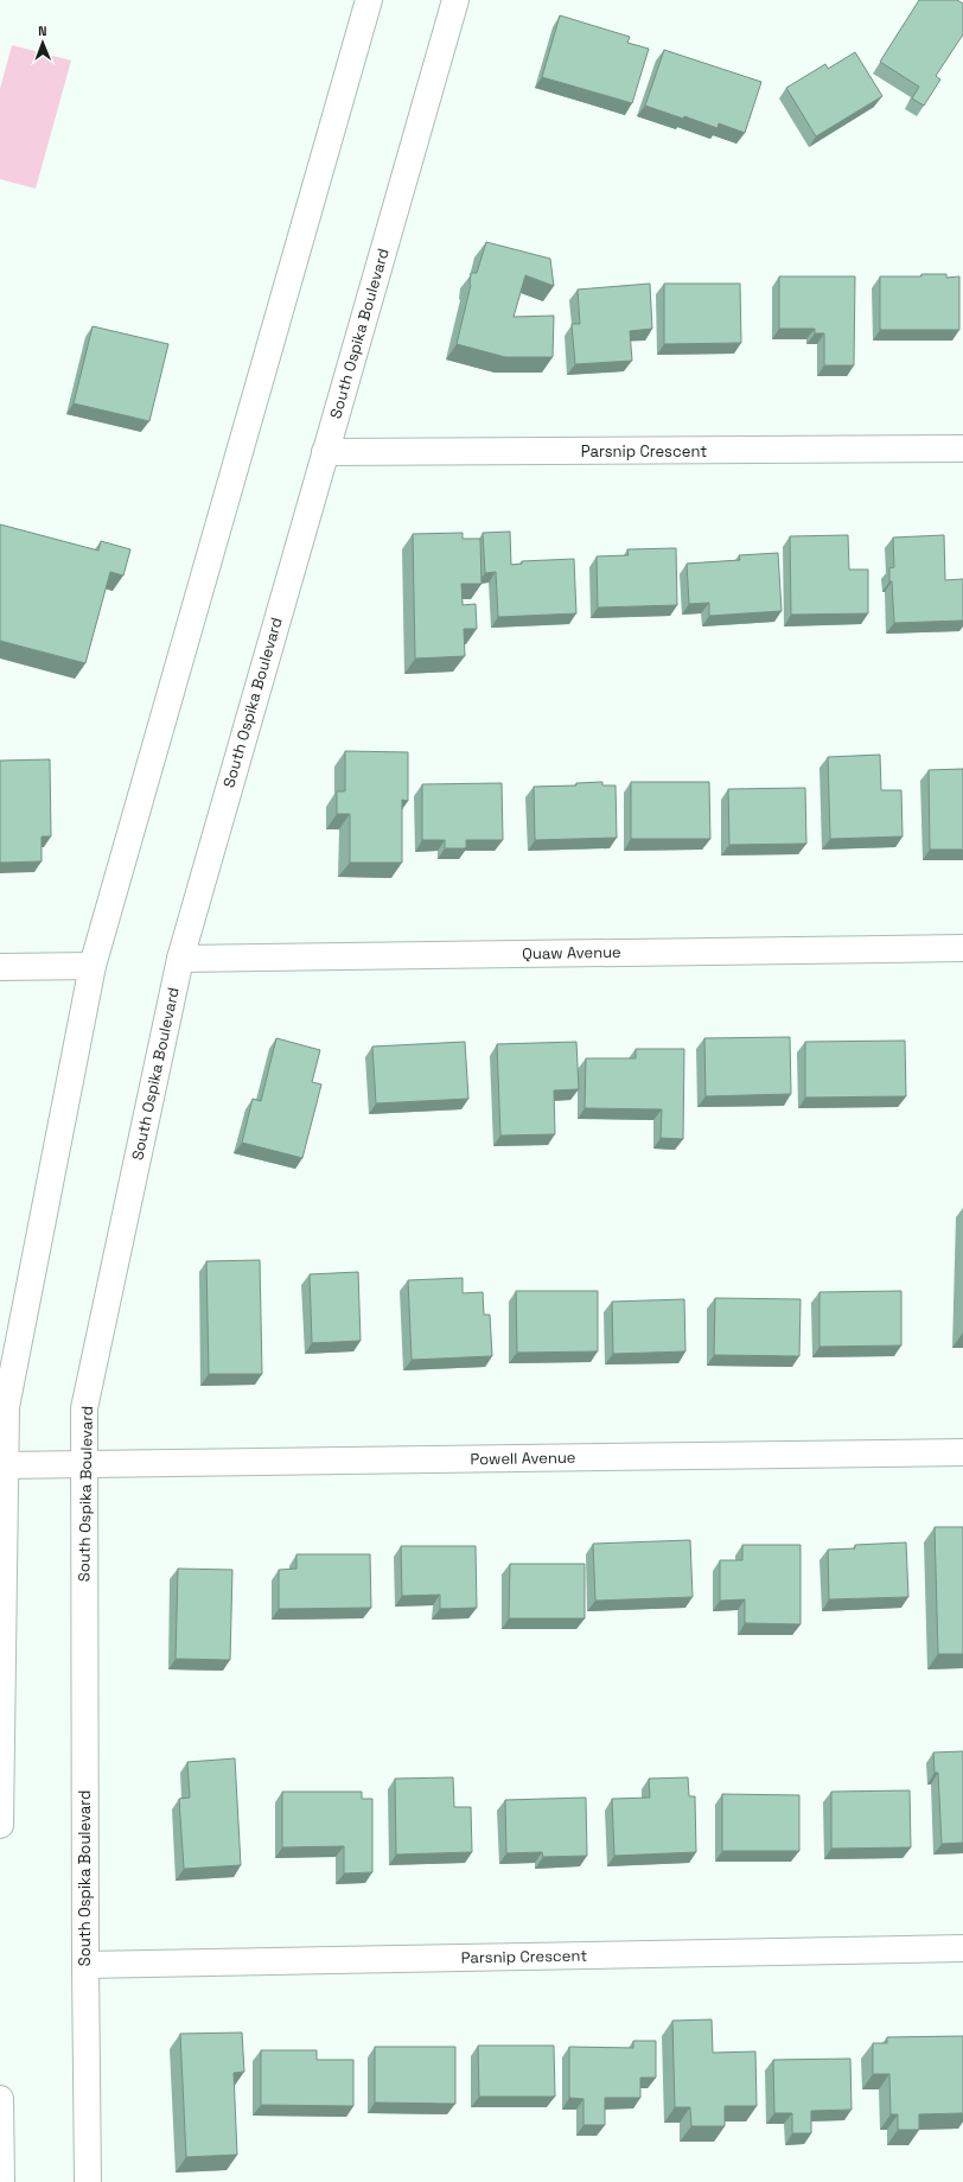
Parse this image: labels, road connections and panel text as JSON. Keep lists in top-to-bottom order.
{
  "streets": {
    "main road": [
      "South Ospika Boulevard",
      "Parsnip Crescent",
      "Quaw Avenue",
      "Powell Avenue"
    ]
  },
  "crossings": [
    ["South Ospika Boulevard", "Parsnip Crescent"],
    ["South Ospika Boulevard", "Quaw Avenue"],
    ["South Ospika Boulevard", "Powell Avenue"]
  ],
  "north": "top"
}
